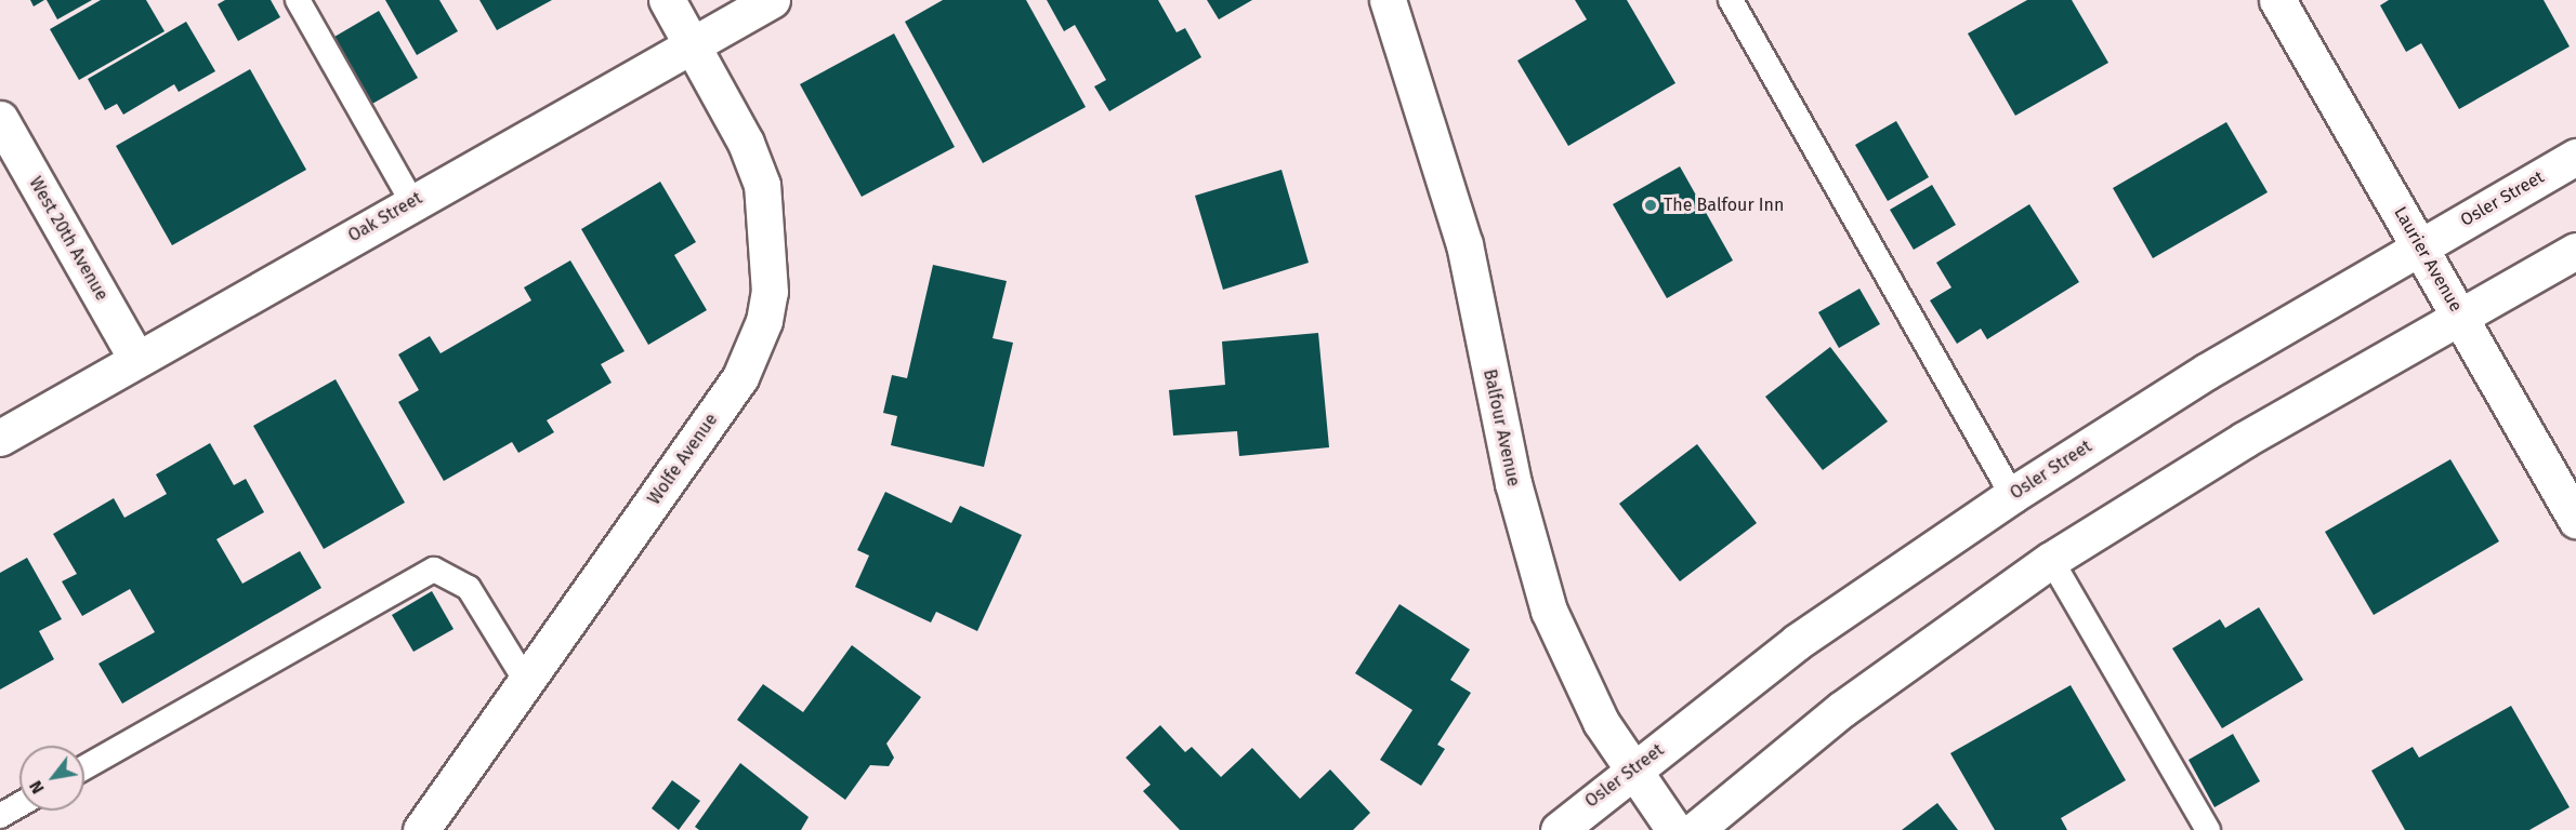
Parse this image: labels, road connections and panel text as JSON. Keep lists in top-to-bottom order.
{
  "streets": {
    "street": [
      "Osler Street",
      "Oak Street",
      "West 20th Avenue",
      "Laurier Avenue",
      "Balfour Avenue",
      "Wolfe Avenue"
    ]
  },
  "crossings": [
    ["Osler Street", "Laurier Avenue"],
    ["Osler Street", "Balfour Avenue"],
    ["Oak Street", "West 20th Avenue"],
    ["Oak Street", "Wolfe Avenue"]
  ],
  "places": ["The Balfour Inn"],
  "north": "bottom left"
}
